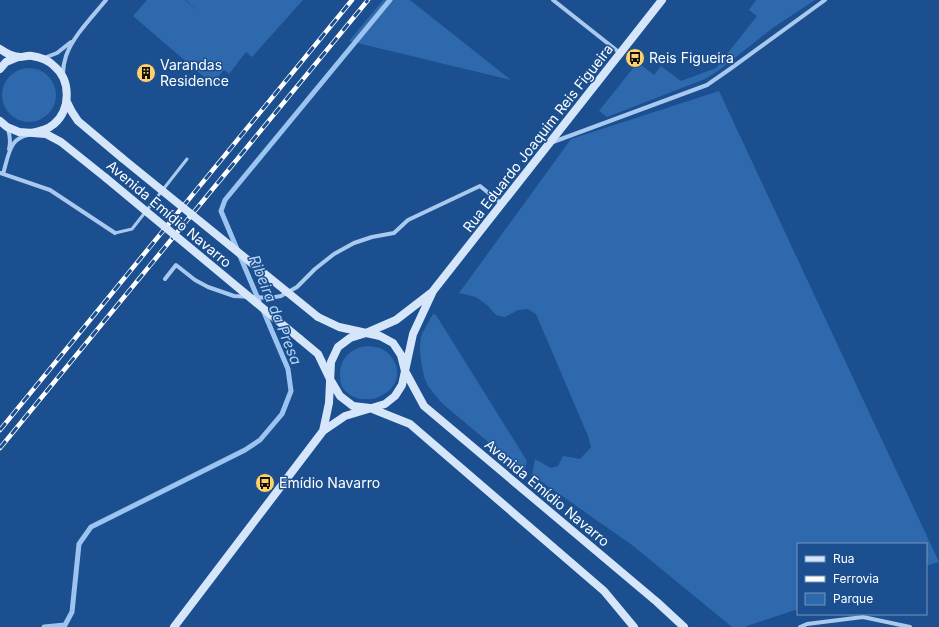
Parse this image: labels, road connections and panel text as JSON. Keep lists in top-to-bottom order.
{
  "streets": {
    "main road": ["Rua Eduardo Joaquim Reis Figueira", "Avenida Emídio Navarro"]
  },
  "crossings": [
    ["Rua Eduardo Joaquim Reis Figueira", "Avenida Emídio Navarro"]
  ],
  "water": ["Ribeira da Presa"],
  "places": {
    "bus stop": ["Reis Figueira", "Emídio Navarro"],
    "building": ["Varandas Residence"]
  },
  "legend": ["Rua", "Ferrovia", "Parque"]
}
